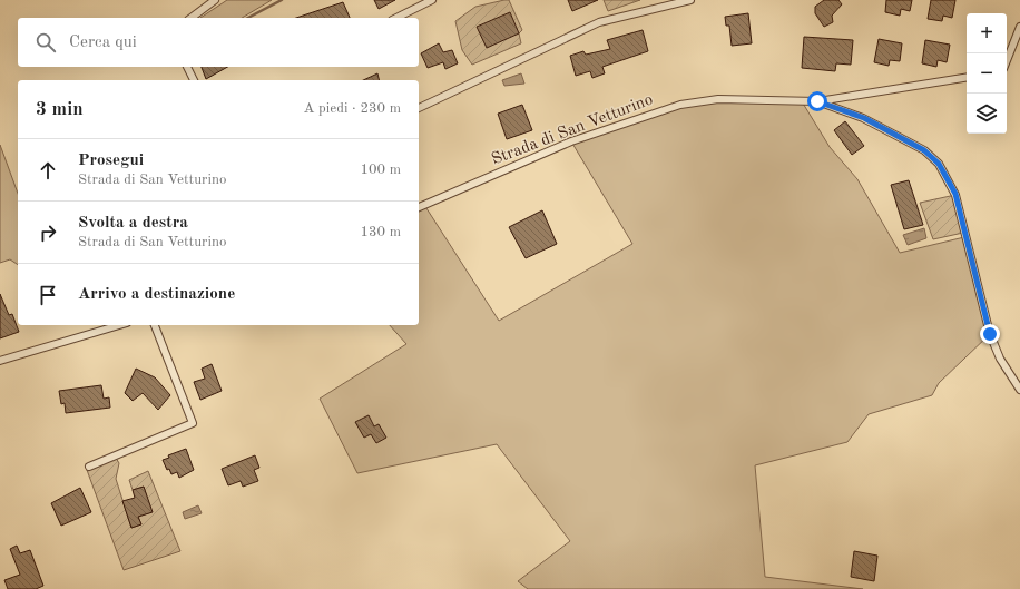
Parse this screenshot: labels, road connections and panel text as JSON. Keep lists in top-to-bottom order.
{
  "streets": {
    "street": ["Strada di San Vetturino"]
  },
  "page": {
    "map_buttons": ["+", "−"],
    "search": "Cerca qui",
    "heading": ["3 min", "A piedi · 230 m"],
    "list": [
      ["Prosegui", "Strada di San Vetturino", "100 m"],
      ["Svolta a destra", "Strada di San Vetturino", "130 m"],
      "Arrivo a destinazione"
    ]
  }
}
